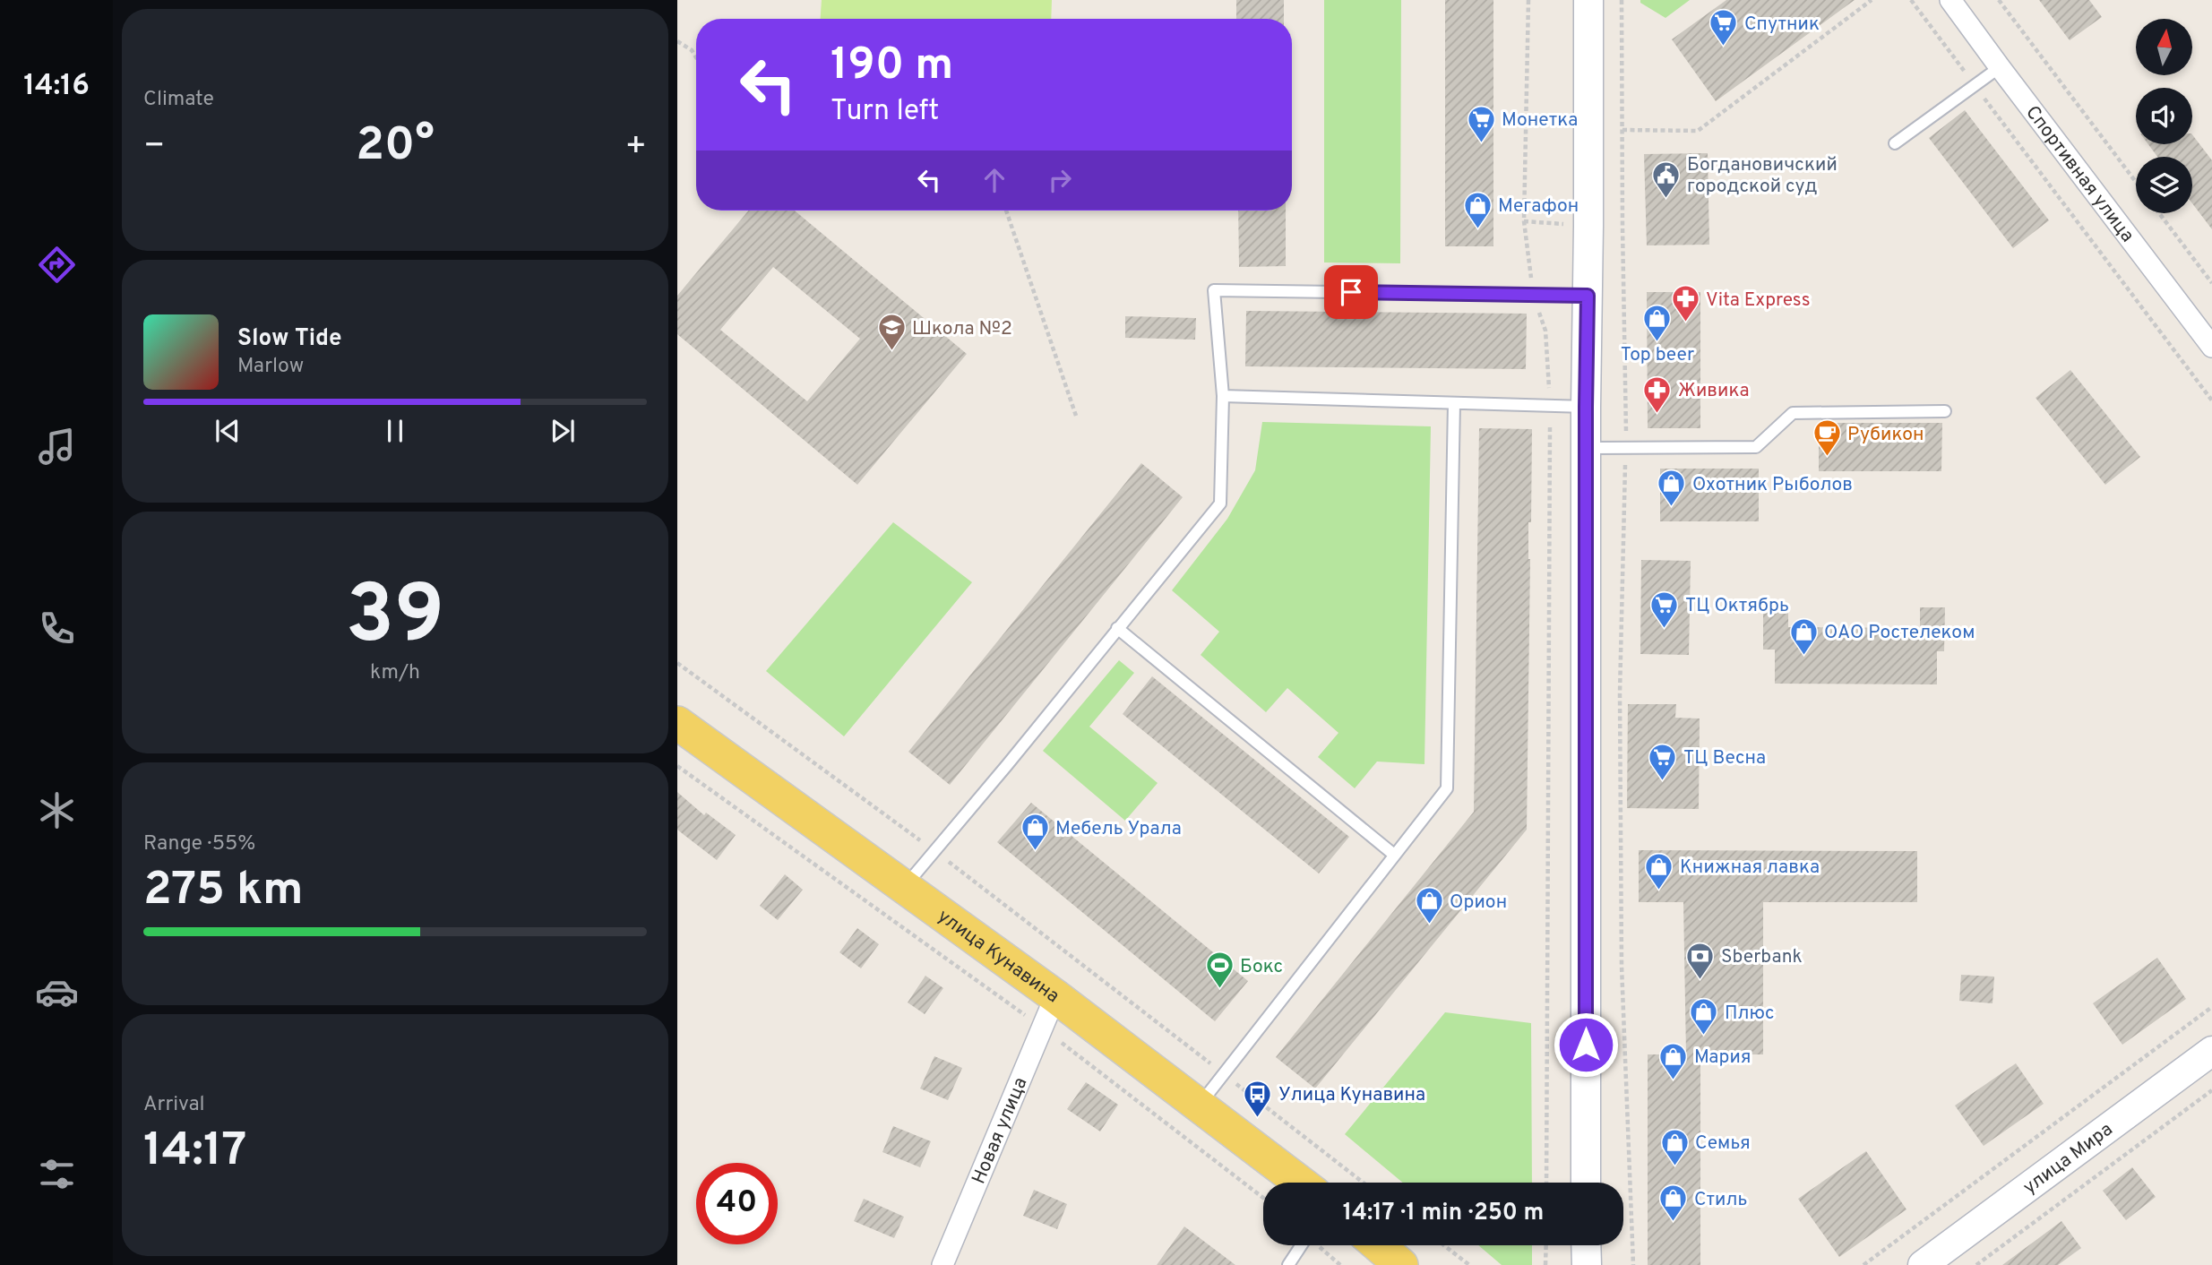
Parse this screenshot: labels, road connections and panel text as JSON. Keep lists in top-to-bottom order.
{
  "streets": {
    "main road": ["улица Кунавина"],
    "street": ["Спортивная улица", "Новая улица", "улица Мира"]
  },
  "crossings": [
    ["улица Кунавина", "Новая улица"]
  ],
  "places": {
    "supermarket": [
      "Спутник",
      "Монетка",
      "ТЦ Октябрь",
      "ТЦ Весна"
    ],
    "public building": ["Богдановичский городской суд"],
    "shop": [
      "Мегафон",
      "Top beer",
      "Охотник Рыболов",
      "ОАО Ростелеком",
      "Мебель Урала",
      "Книжная лавка",
      "Орион",
      "Плюс",
      "Мария",
      "Семья",
      "Стиль"
    ],
    "pharmacy": ["Vita Express", "Живика"],
    "school or university": ["Школа №2"],
    "cafe": ["Рубикон"],
    "bank": ["Sberbank"],
    "sports": ["Бокс"],
    "bus stop": ["Улица Кунавина"]
  },
  "north": "top",
  "page": {
    "tabs": "14:16",
    "tile": [
      "Climate",
      ["39", "km/h"],
      ["Range · 55%", "275 km"],
      ["Arrival", "14:17"]
    ],
    "turn": ["190 m", "Turn left"],
    "heat": ["−", "20°", "+"],
    "song": ["Slow Tide", "Marlow"],
    "limit": "40",
    "trip": "14:17 · 1 min · 250 m"
  }
}
